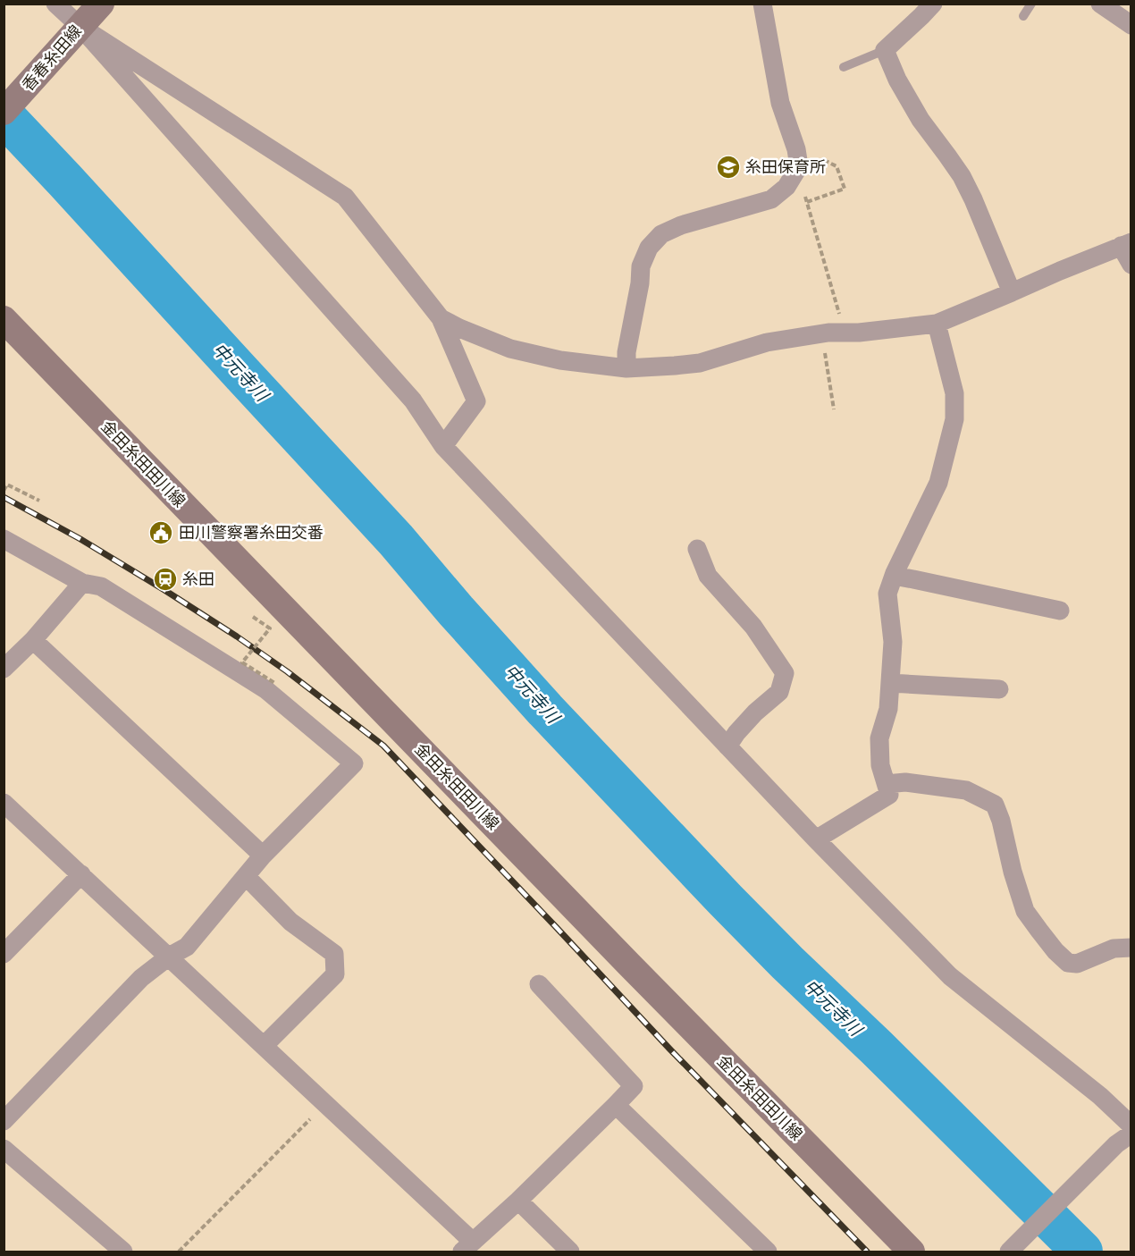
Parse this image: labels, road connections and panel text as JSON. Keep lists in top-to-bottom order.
{
  "streets": {
    "main road": ["香春糸田線", "金田糸田田川線"]
  },
  "water": ["中元寺川"],
  "places": {
    "school or university": ["糸田保育所"],
    "public building": ["田川警察署糸田交番"],
    "station": ["糸田"]
  }
}
